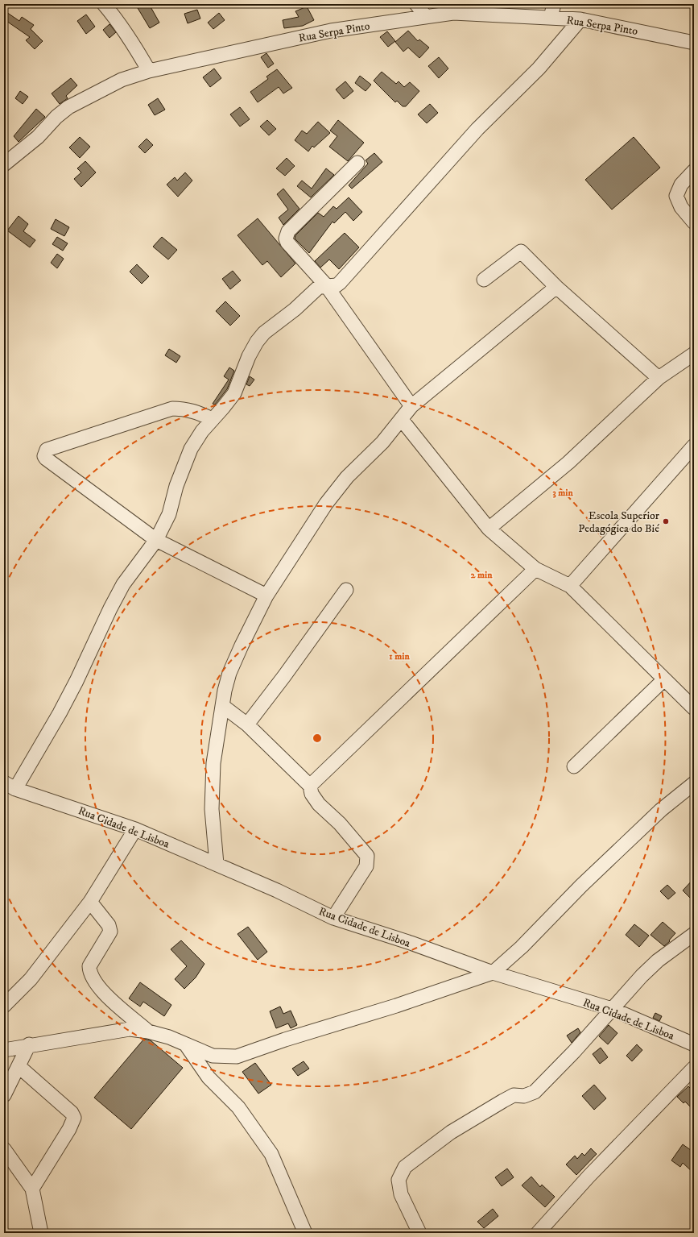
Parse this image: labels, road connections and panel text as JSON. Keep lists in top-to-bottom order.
{
  "streets": {
    "street": ["Rua Serpa Pinto", "Rua Cidade de Lisboa"]
  },
  "places": ["Escola Superior Pedagógica do Bié"],
  "rings": ["3 min", "2 min", "1 min"]
}
